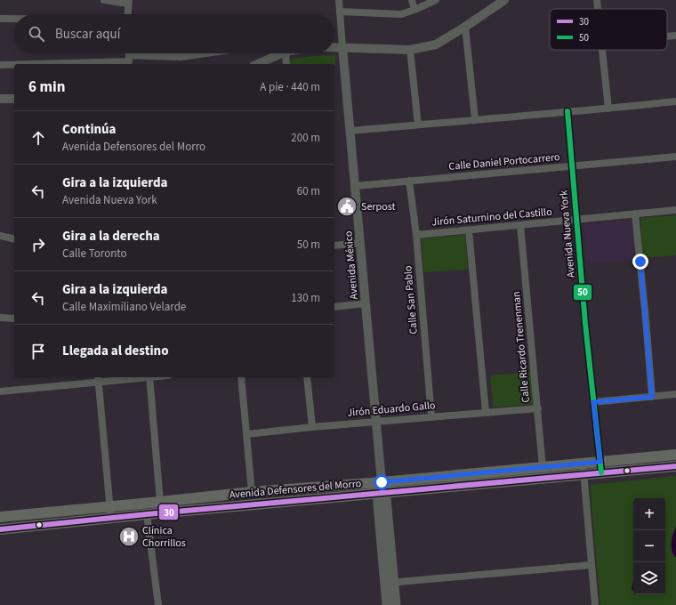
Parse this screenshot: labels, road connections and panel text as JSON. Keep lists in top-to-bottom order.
{
  "streets": {
    "main road": ["Avenida Defensores del Morro"],
    "street": [
      "Calle Daniel Portocarrero",
      "Jirón Saturnino del Castillo",
      "Avenida Nueva York",
      "Avenida México",
      "Calle San Pablo",
      "Calle Ricardo Trenenman",
      "Jirón Eduardo Gallo"
    ]
  },
  "crossings": [
    ["Calle Daniel Portocarrero", "Avenida Nueva York"],
    ["Calle Daniel Portocarrero", "Avenida México"],
    ["Calle Daniel Portocarrero", "Calle San Pablo"],
    ["Jirón Saturnino del Castillo", "Avenida Nueva York"],
    ["Jirón Saturnino del Castillo", "Calle San Pablo"],
    ["Jirón Saturnino del Castillo", "Calle Ricardo Trenenman"],
    ["Avenida Nueva York", "Avenida Defensores del Morro"],
    ["Avenida México", "Jirón Eduardo Gallo"],
    ["Avenida México", "Avenida Defensores del Morro"],
    ["Calle San Pablo", "Jirón Eduardo Gallo"],
    ["Calle Ricardo Trenenman", "Jirón Eduardo Gallo"],
    ["Calle Ricardo Trenenman", "Avenida Defensores del Morro"]
  ],
  "places": {
    "public building": ["Serpost"],
    "hospital": ["Clínica Chorrillos"]
  },
  "lines": ["transit line 50", "transit line 30"],
  "legend": ["30", "50"],
  "page": {
    "search": "Buscar aquí",
    "heading": ["6 min", "A pie · 440 m"],
    "list": [
      ["Continúa", "Avenida Defensores del Morro", "200 m"],
      ["Gira a la izquierda", "Avenida Nueva York", "60 m"],
      ["Gira a la derecha", "Calle Toronto", "50 m"],
      ["Gira a la izquierda", "Calle Maximiliano Velarde", "130 m"],
      "Llegada al destino"
    ],
    "map_buttons": ["+", "−"]
  }
}
